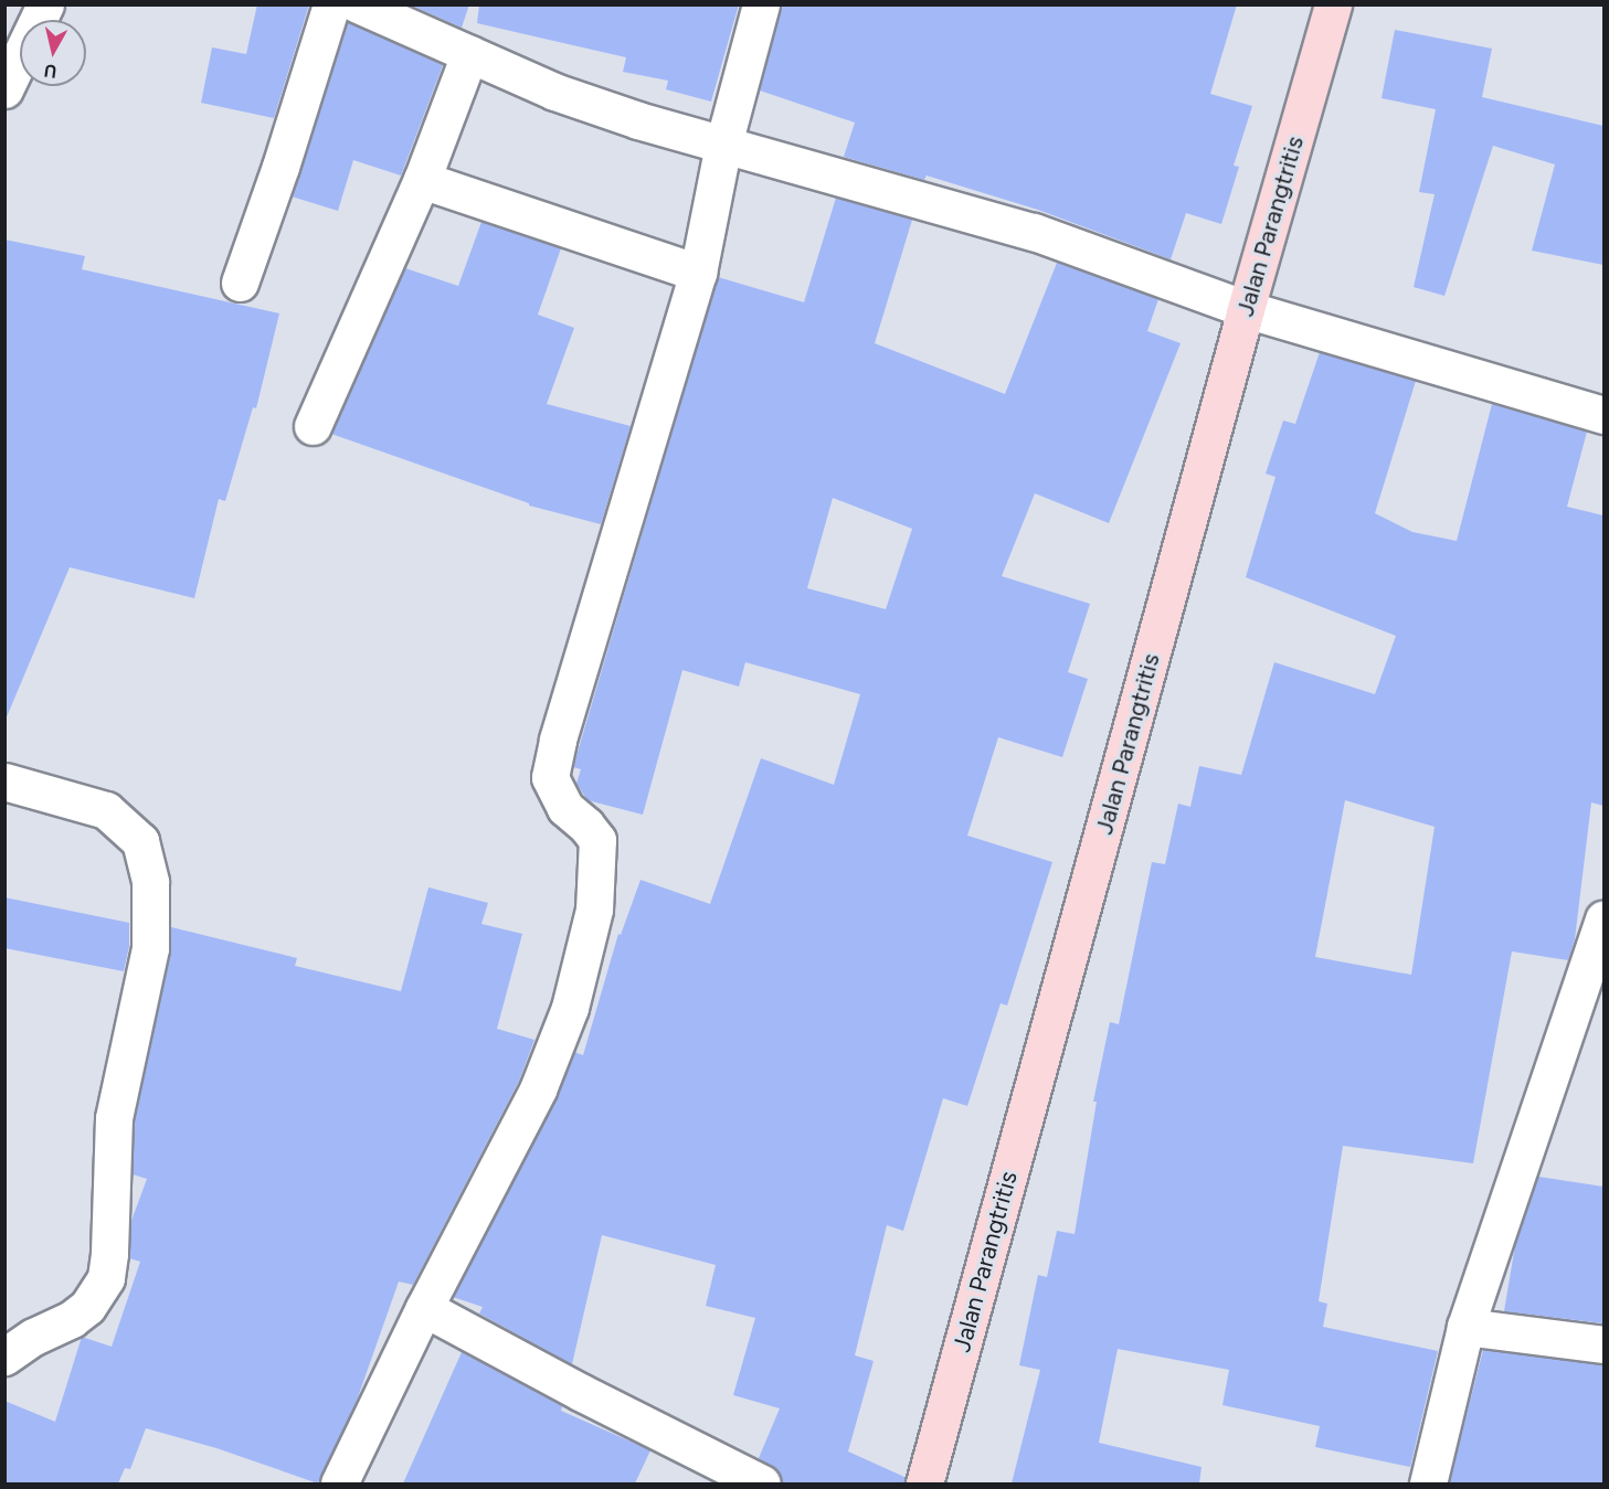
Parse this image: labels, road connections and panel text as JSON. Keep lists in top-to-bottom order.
{
  "streets": {
    "main road": ["Jalan Parangtritis"]
  },
  "north": "bottom"
}
